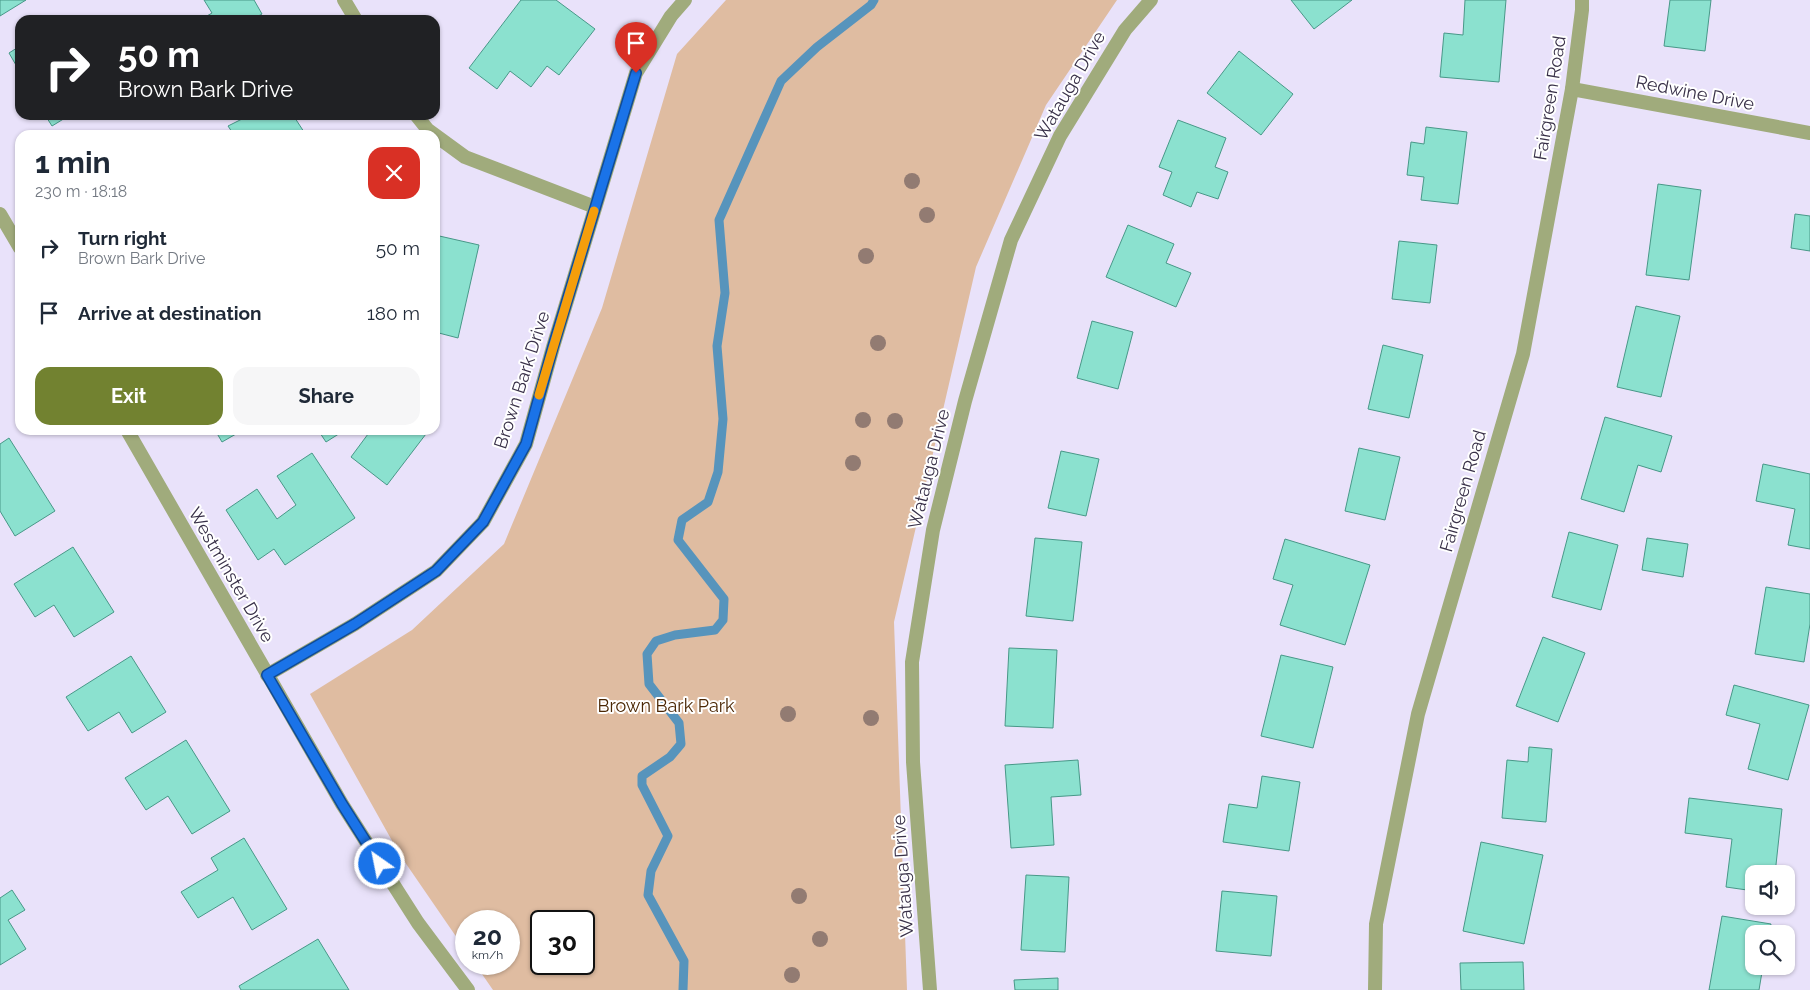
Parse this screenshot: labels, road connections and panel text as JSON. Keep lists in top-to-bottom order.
{
  "streets": {
    "street": [
      "Watauga Drive",
      "Redwine Drive",
      "Fairgreen Road",
      "Brown Bark Drive",
      "Westminster Drive"
    ]
  },
  "crossings": [
    ["Redwine Drive", "Fairgreen Road"],
    ["Brown Bark Drive", "Westminster Drive"]
  ],
  "parks": ["Brown Bark Park"],
  "page": {
    "turn": ["50 m", "Brown Bark Drive"],
    "heading": ["1 min", "230 m · 18:18"],
    "list": [
      {
        "name": "Turn right",
        "note": "Brown Bark Drive",
        "value": "50 m"
      },
      {
        "name": "Arrive at destination",
        "value": "180 m"
      }
    ],
    "buttons": ["Exit", "Share"],
    "speed": "20 km/h",
    "limit": "30"
  }
}
